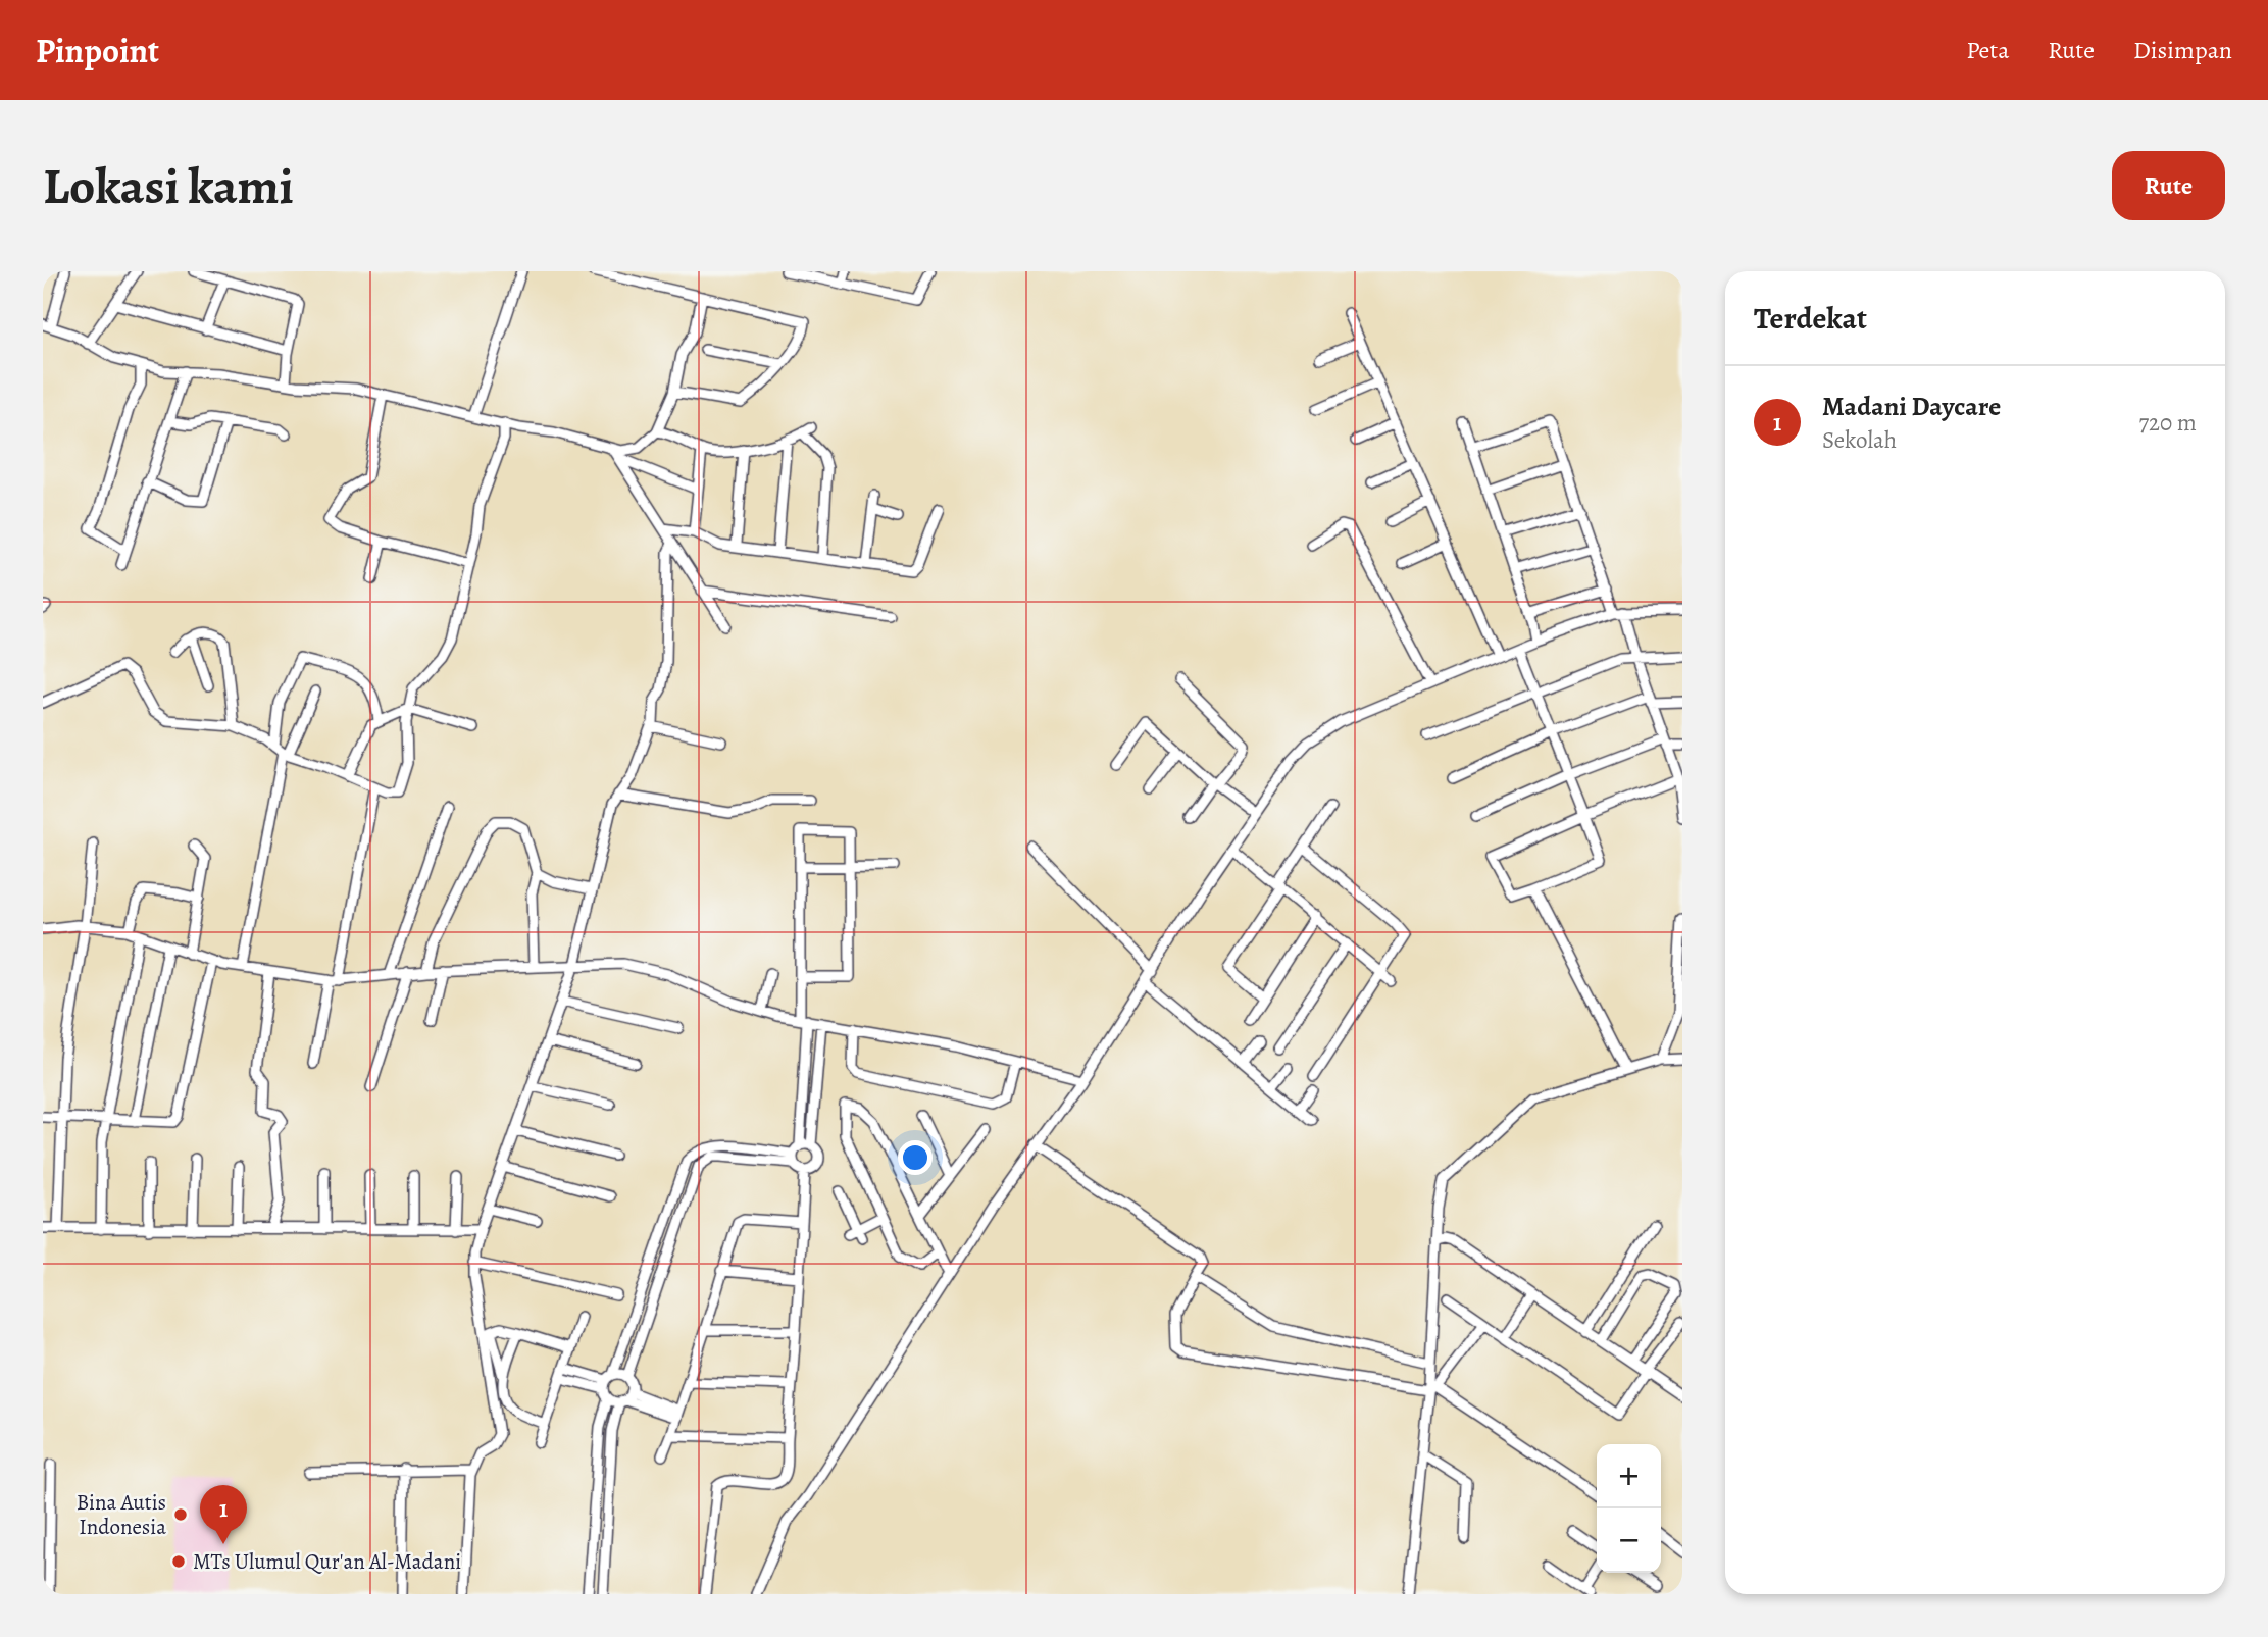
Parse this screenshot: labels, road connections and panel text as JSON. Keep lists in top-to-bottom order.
{
  "places": ["Bina Autis Indonesia", "MTs Ulumul Qur'an Al-Madani"],
  "page": {
    "header": "Pinpoint",
    "nav": ["Peta", "Rute", "Disimpan"],
    "buttons": "Rute",
    "title": "Lokasi kami",
    "heading": "Terdekat",
    "list": [
      {
        "mark": "1",
        "name": "Madani Daycare",
        "note": "Sekolah",
        "value": "720 m"
      }
    ],
    "map_buttons": ["+", "−"],
    "pins": "1"
  }
}
